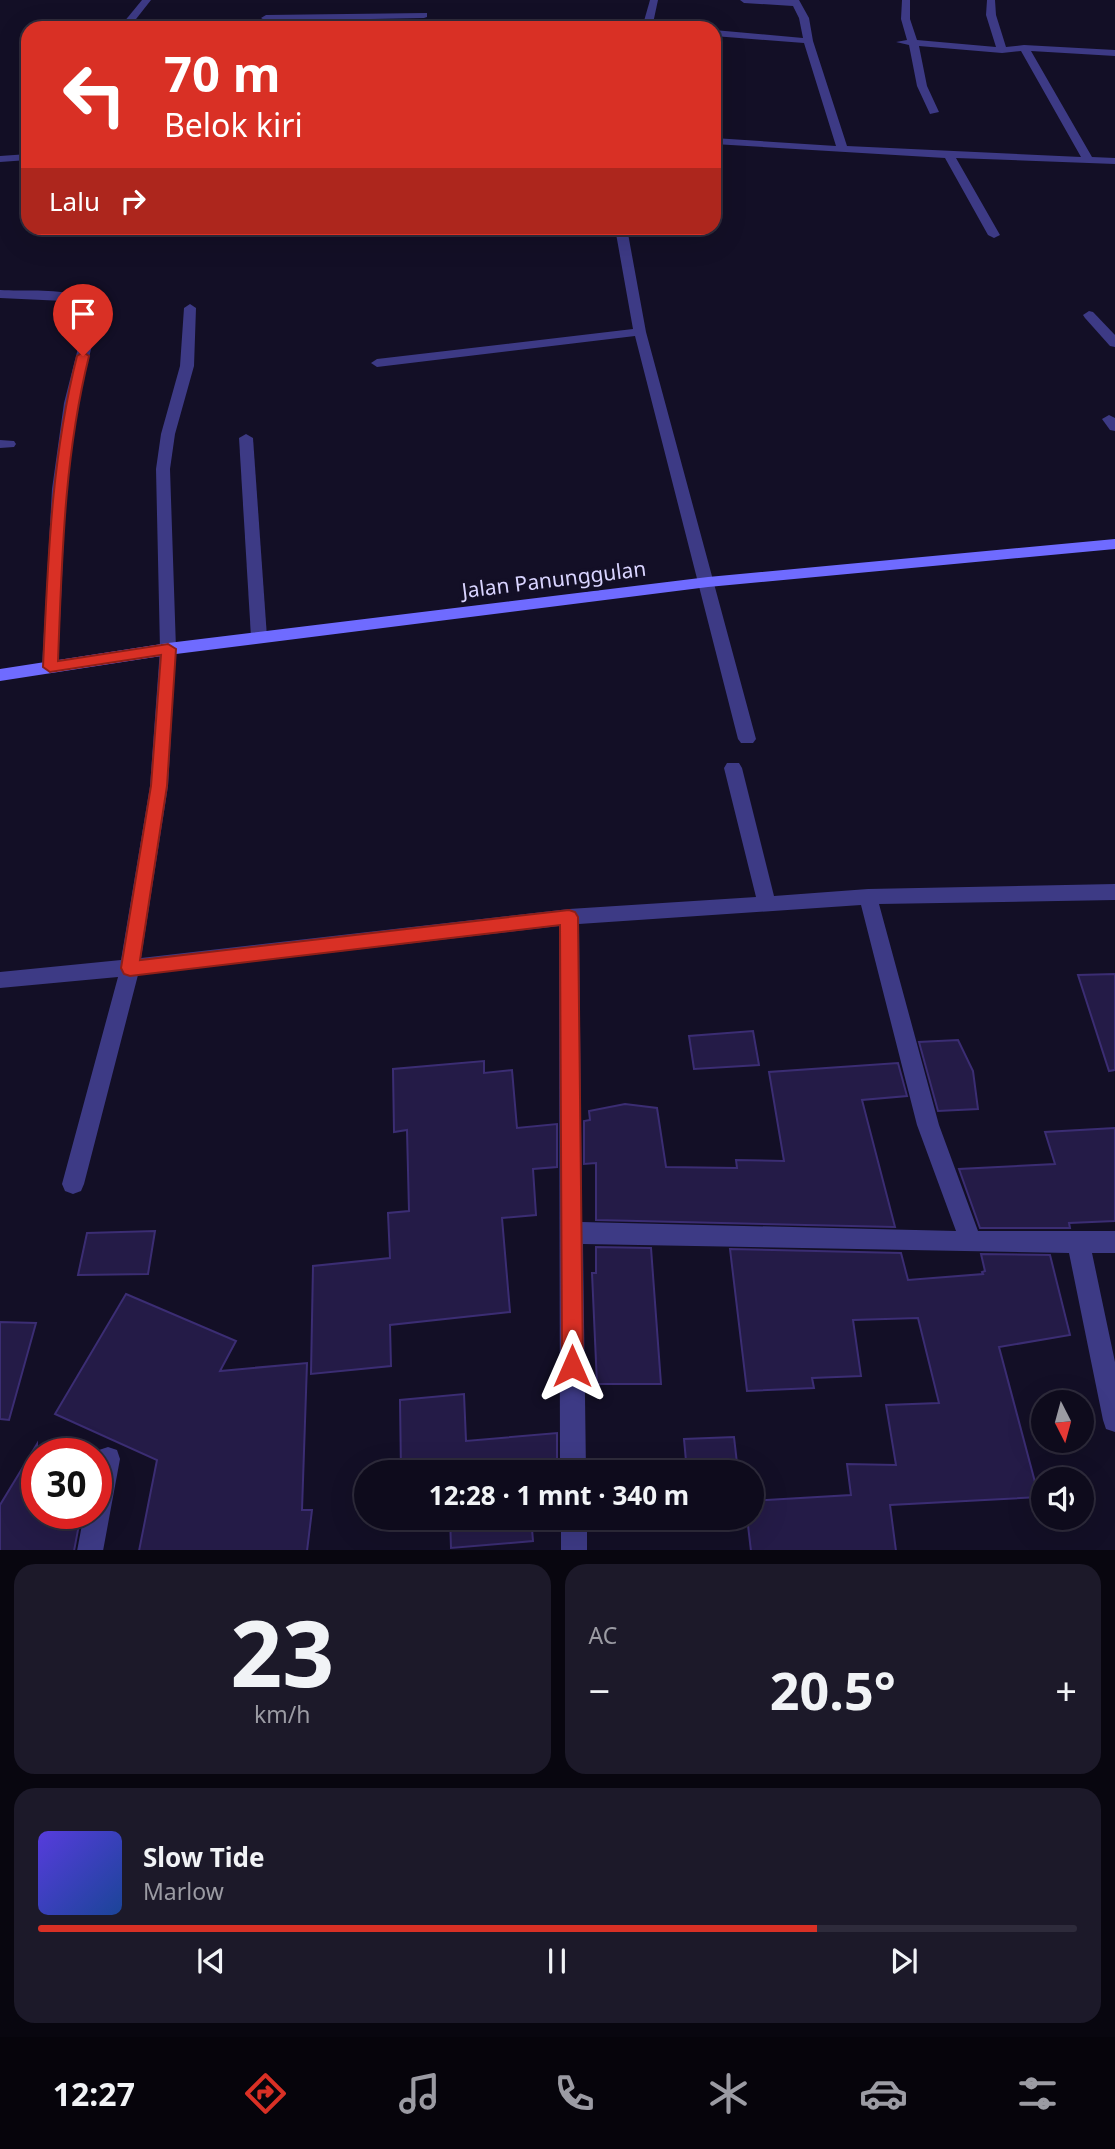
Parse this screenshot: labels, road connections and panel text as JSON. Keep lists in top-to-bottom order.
{
  "streets": {
    "main road": ["Jalan Panunggulan"]
  },
  "north": "bottom",
  "page": {
    "turn": ["70 m", "Belok kiri"],
    "then": "Lalu",
    "limit": "30",
    "trip": "12:28 · 1 mnt · 340 m",
    "tile": [
      ["23", "km/h"],
      "AC"
    ],
    "heat": ["−", "20.5°", "+"],
    "song": ["Slow Tide", "Marlow"],
    "tabs": "12:27"
  }
}
